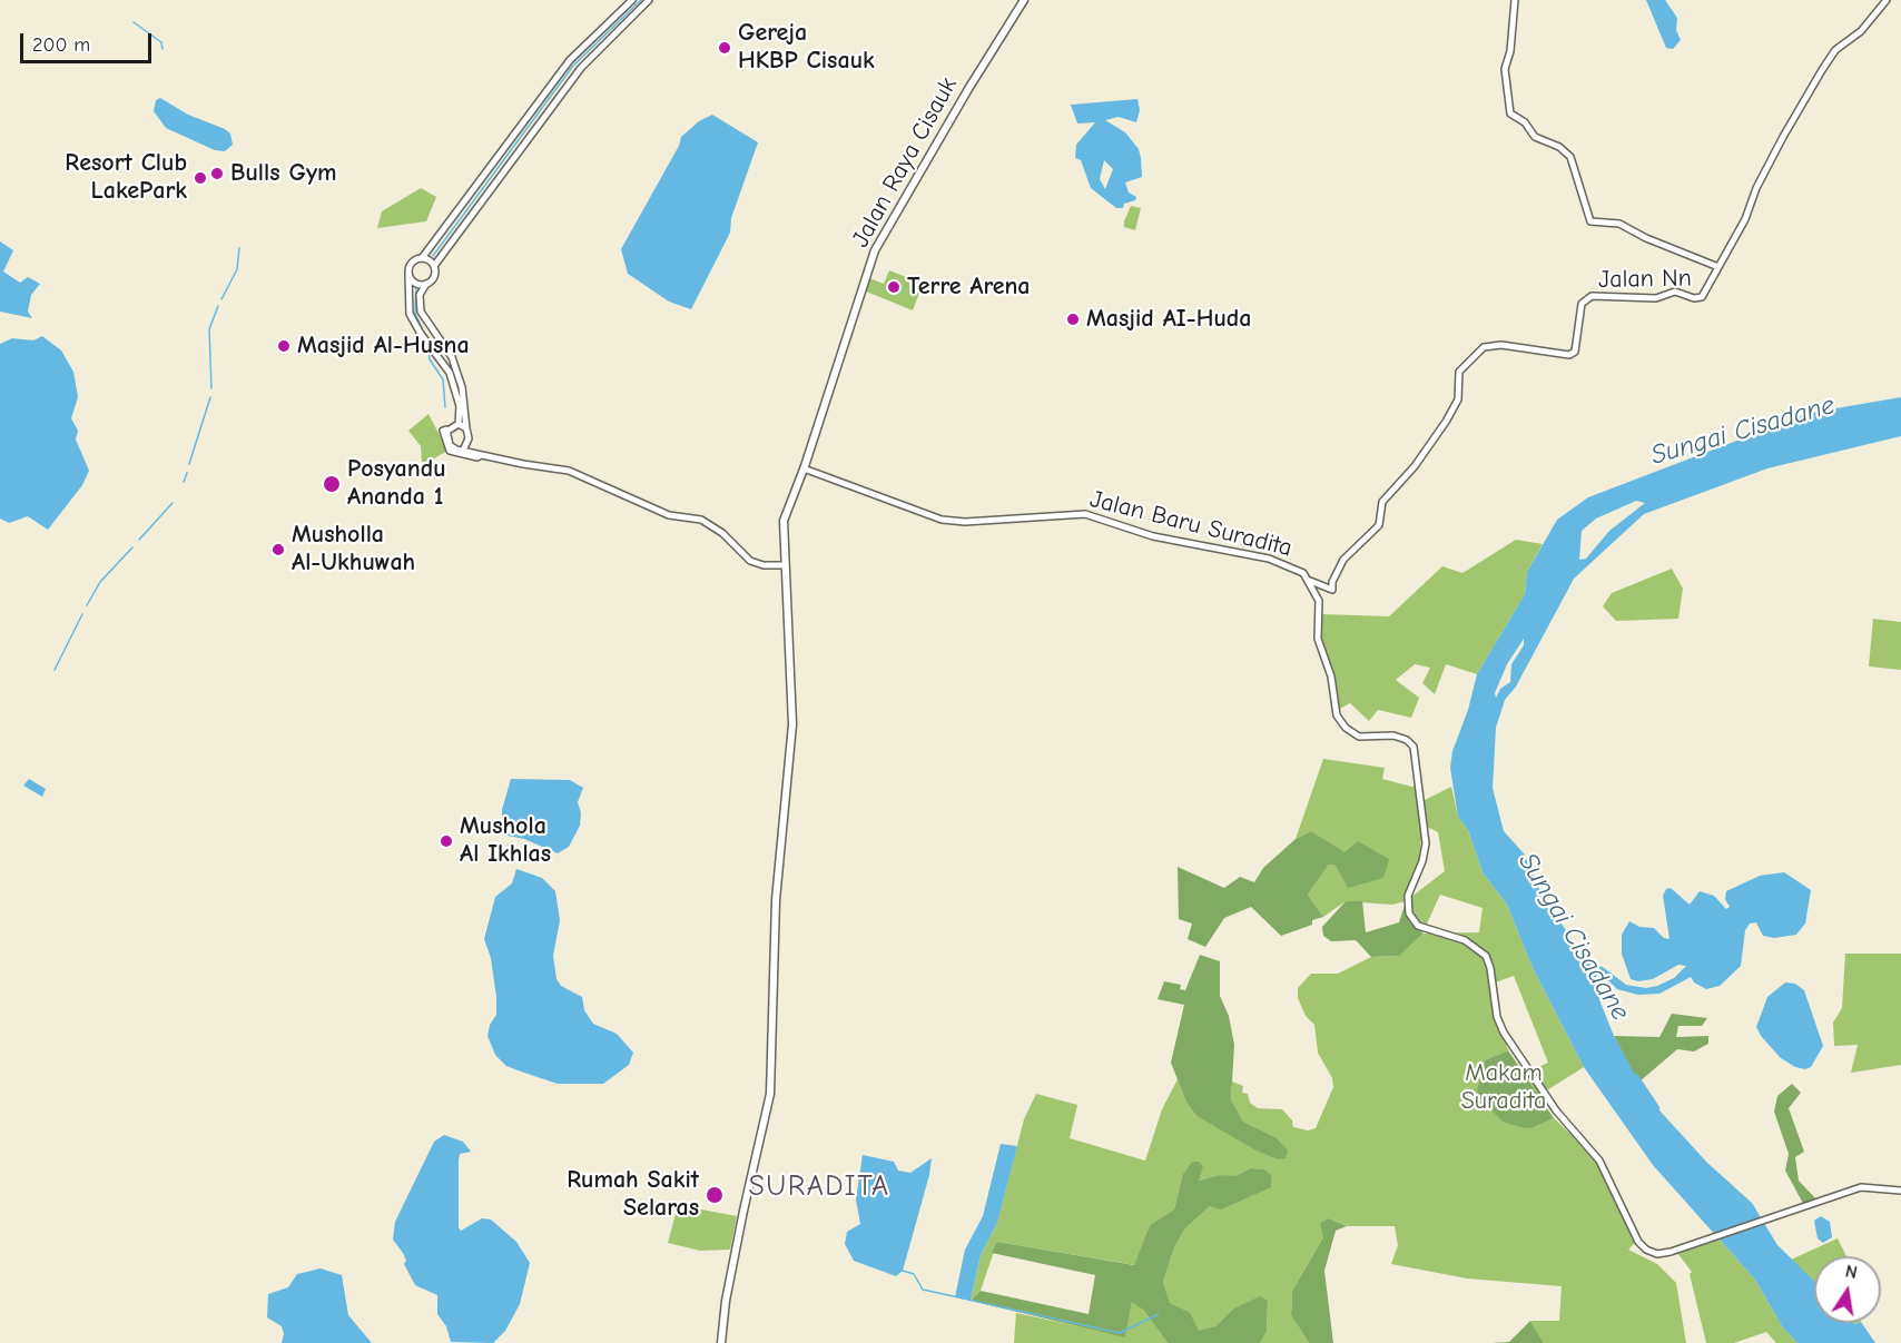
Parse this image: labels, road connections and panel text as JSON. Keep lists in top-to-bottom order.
{
  "streets": {
    "main road": ["Jalan Raya Cisauk"],
    "street": ["Jalan Nn", "Jalan Baru Suradita"]
  },
  "crossings": [
    ["Jalan Raya Cisauk", "Jalan Baru Suradita"],
    ["Jalan Nn", "Jalan Baru Suradita"]
  ],
  "districts": ["SURADITA"],
  "water": ["Sungai Cisadane"],
  "parks": ["Makam Suradita"],
  "places": [
    "Gereja HKBP Cisauk",
    "Bulls Gym",
    "Resort Club LakePark",
    "Terre Arena",
    "Masjid AI-Huda",
    "Masjid Al-Husna",
    "Posyandu Ananda 1",
    "Musholla Al-Ukhuwah",
    "Mushola Al Ikhlas",
    "Rumah Sakit Selaras"
  ],
  "scale_bar": "200 m",
  "north": "top"
}
